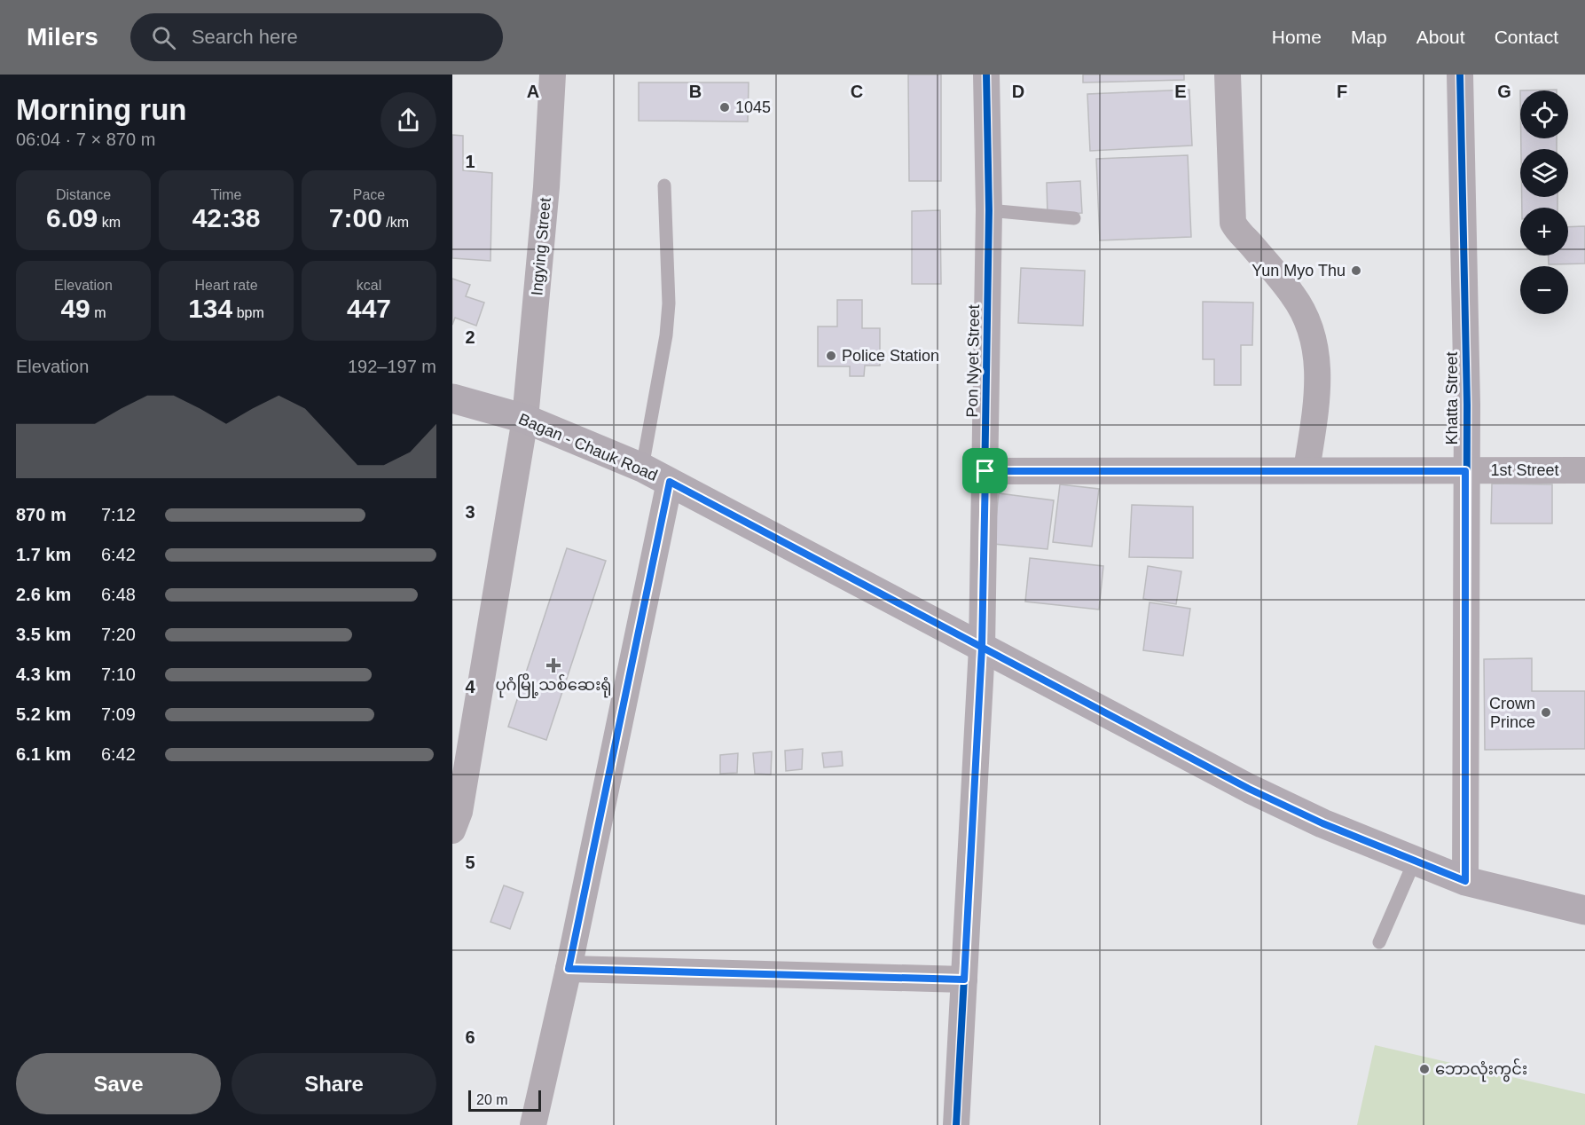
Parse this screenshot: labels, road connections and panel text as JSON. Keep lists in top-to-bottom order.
{
  "streets": {
    "main road": ["Bagan - Chauk Road"],
    "street": [
      "Ingying Street",
      "Pon Nyet Street",
      "Khatta Street",
      "1st Street"
    ]
  },
  "crossings": [
    ["Ingying Street", "Bagan - Chauk Road"],
    ["Pon Nyet Street", "Bagan - Chauk Road"],
    ["Pon Nyet Street", "1st Street"],
    ["Khatta Street", "Bagan - Chauk Road"],
    ["Khatta Street", "1st Street"]
  ],
  "places": {
    "other": [
      "1045",
      "Yun Myo Thu",
      "Police Station",
      "Crown Prince",
      "ဘောလုံးကွင်း"
    ],
    "health": ["ပုဂံမြို့သစ်ဆေးရုံ"]
  },
  "scale_bar": "20 m",
  "page": {
    "header": "Milers",
    "search": "Search here",
    "nav": [
      "Home",
      "Map",
      "About",
      "Contact"
    ],
    "heading": ["Morning run", "06:04 · 7 × 870 m"],
    "map_buttons": ["+", "−"],
    "stats": [
      ["Distance", "6.09 km"],
      ["Time", "42:38"],
      ["Pace", "7:00 /km"],
      ["Elevation", "49 m"],
      ["Heart rate", "134 bpm"],
      ["kcal", "447"]
    ],
    "chart": ["Elevation", "192–197 m"],
    "list": [
      {
        "name": "870 m",
        "note": "7:12"
      },
      {
        "name": "1.7 km",
        "note": "6:42"
      },
      {
        "name": "2.6 km",
        "note": "6:48"
      },
      {
        "name": "3.5 km",
        "note": "7:20"
      },
      {
        "name": "4.3 km",
        "note": "7:10"
      },
      {
        "name": "5.2 km",
        "note": "7:09"
      },
      {
        "name": "6.1 km",
        "note": "6:42"
      }
    ],
    "buttons": ["Save", "Share"],
    "scale": "20 m"
  },
  "grid": {
    "columns": [
      "A",
      "B",
      "C",
      "D",
      "E",
      "F",
      "G"
    ],
    "rows": [
      "1",
      "2",
      "3",
      "4",
      "5",
      "6"
    ]
  }
}
